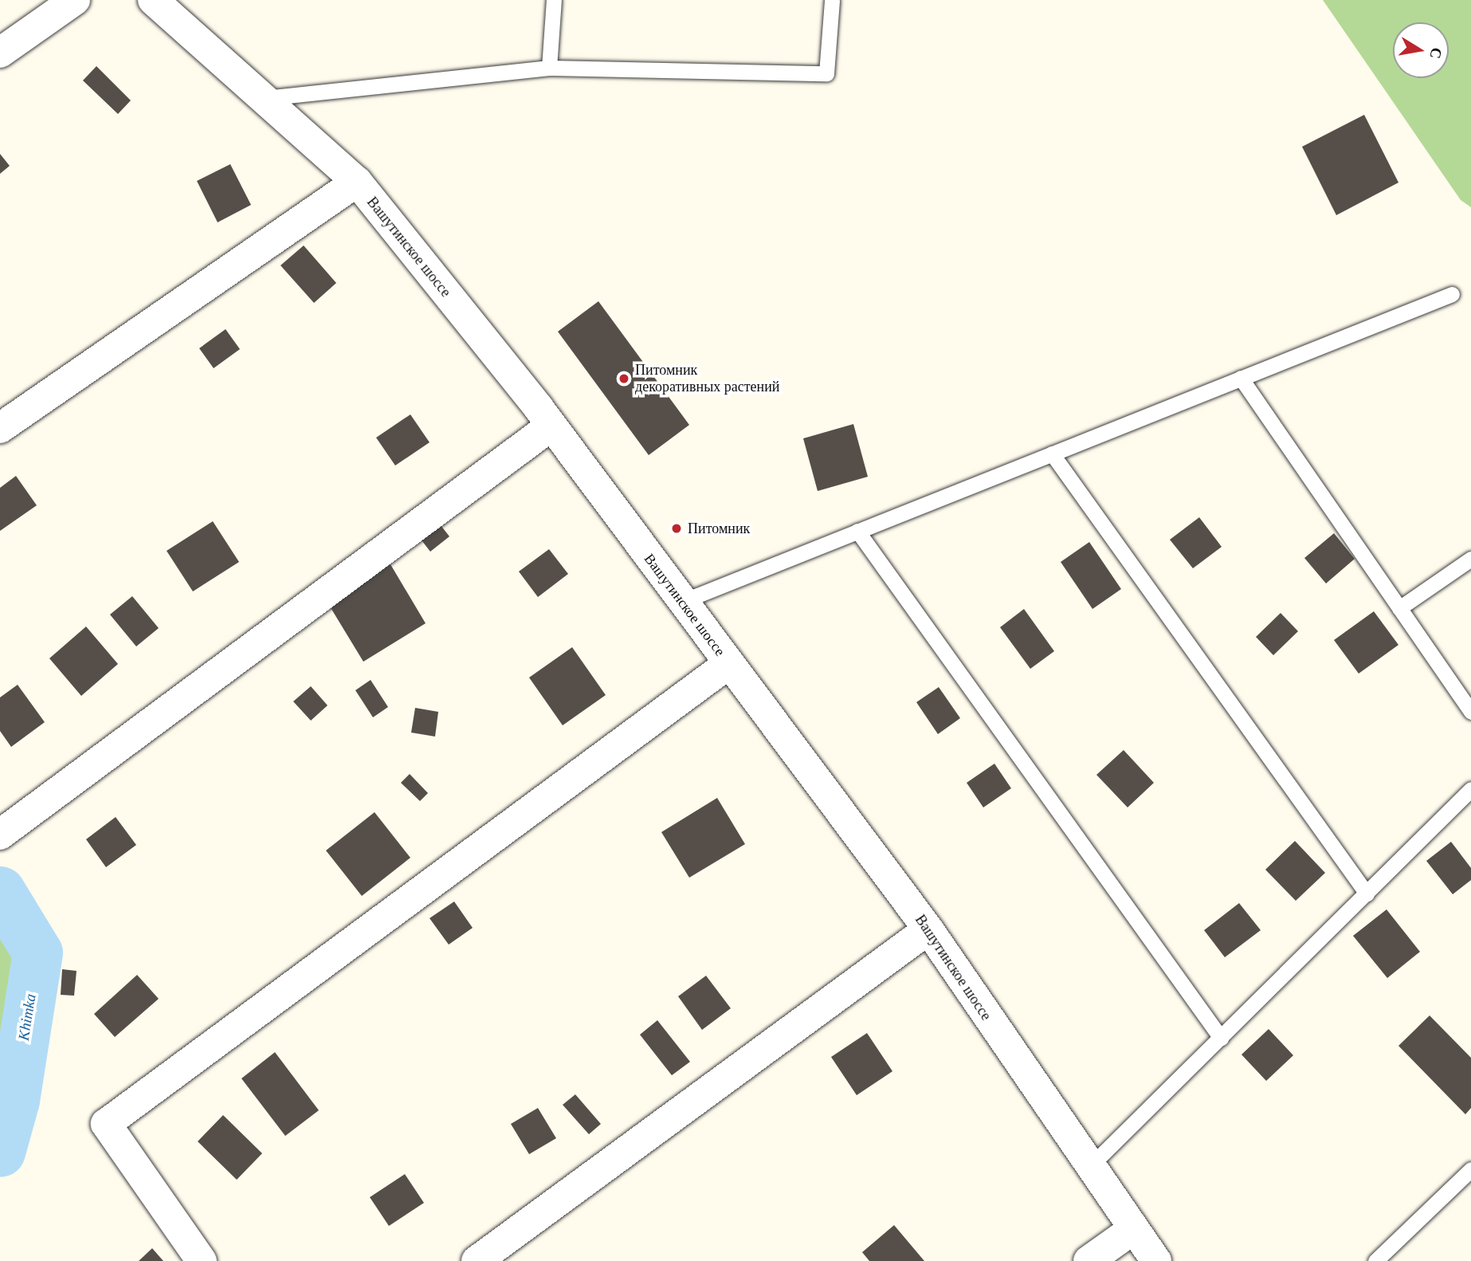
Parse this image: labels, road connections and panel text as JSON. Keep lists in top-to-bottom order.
{
  "streets": {
    "street": ["Вашутинское шоссе"]
  },
  "water": ["Khimka"],
  "places": ["Питомник декоративных растений", "Питомник"],
  "north": "right"
}
